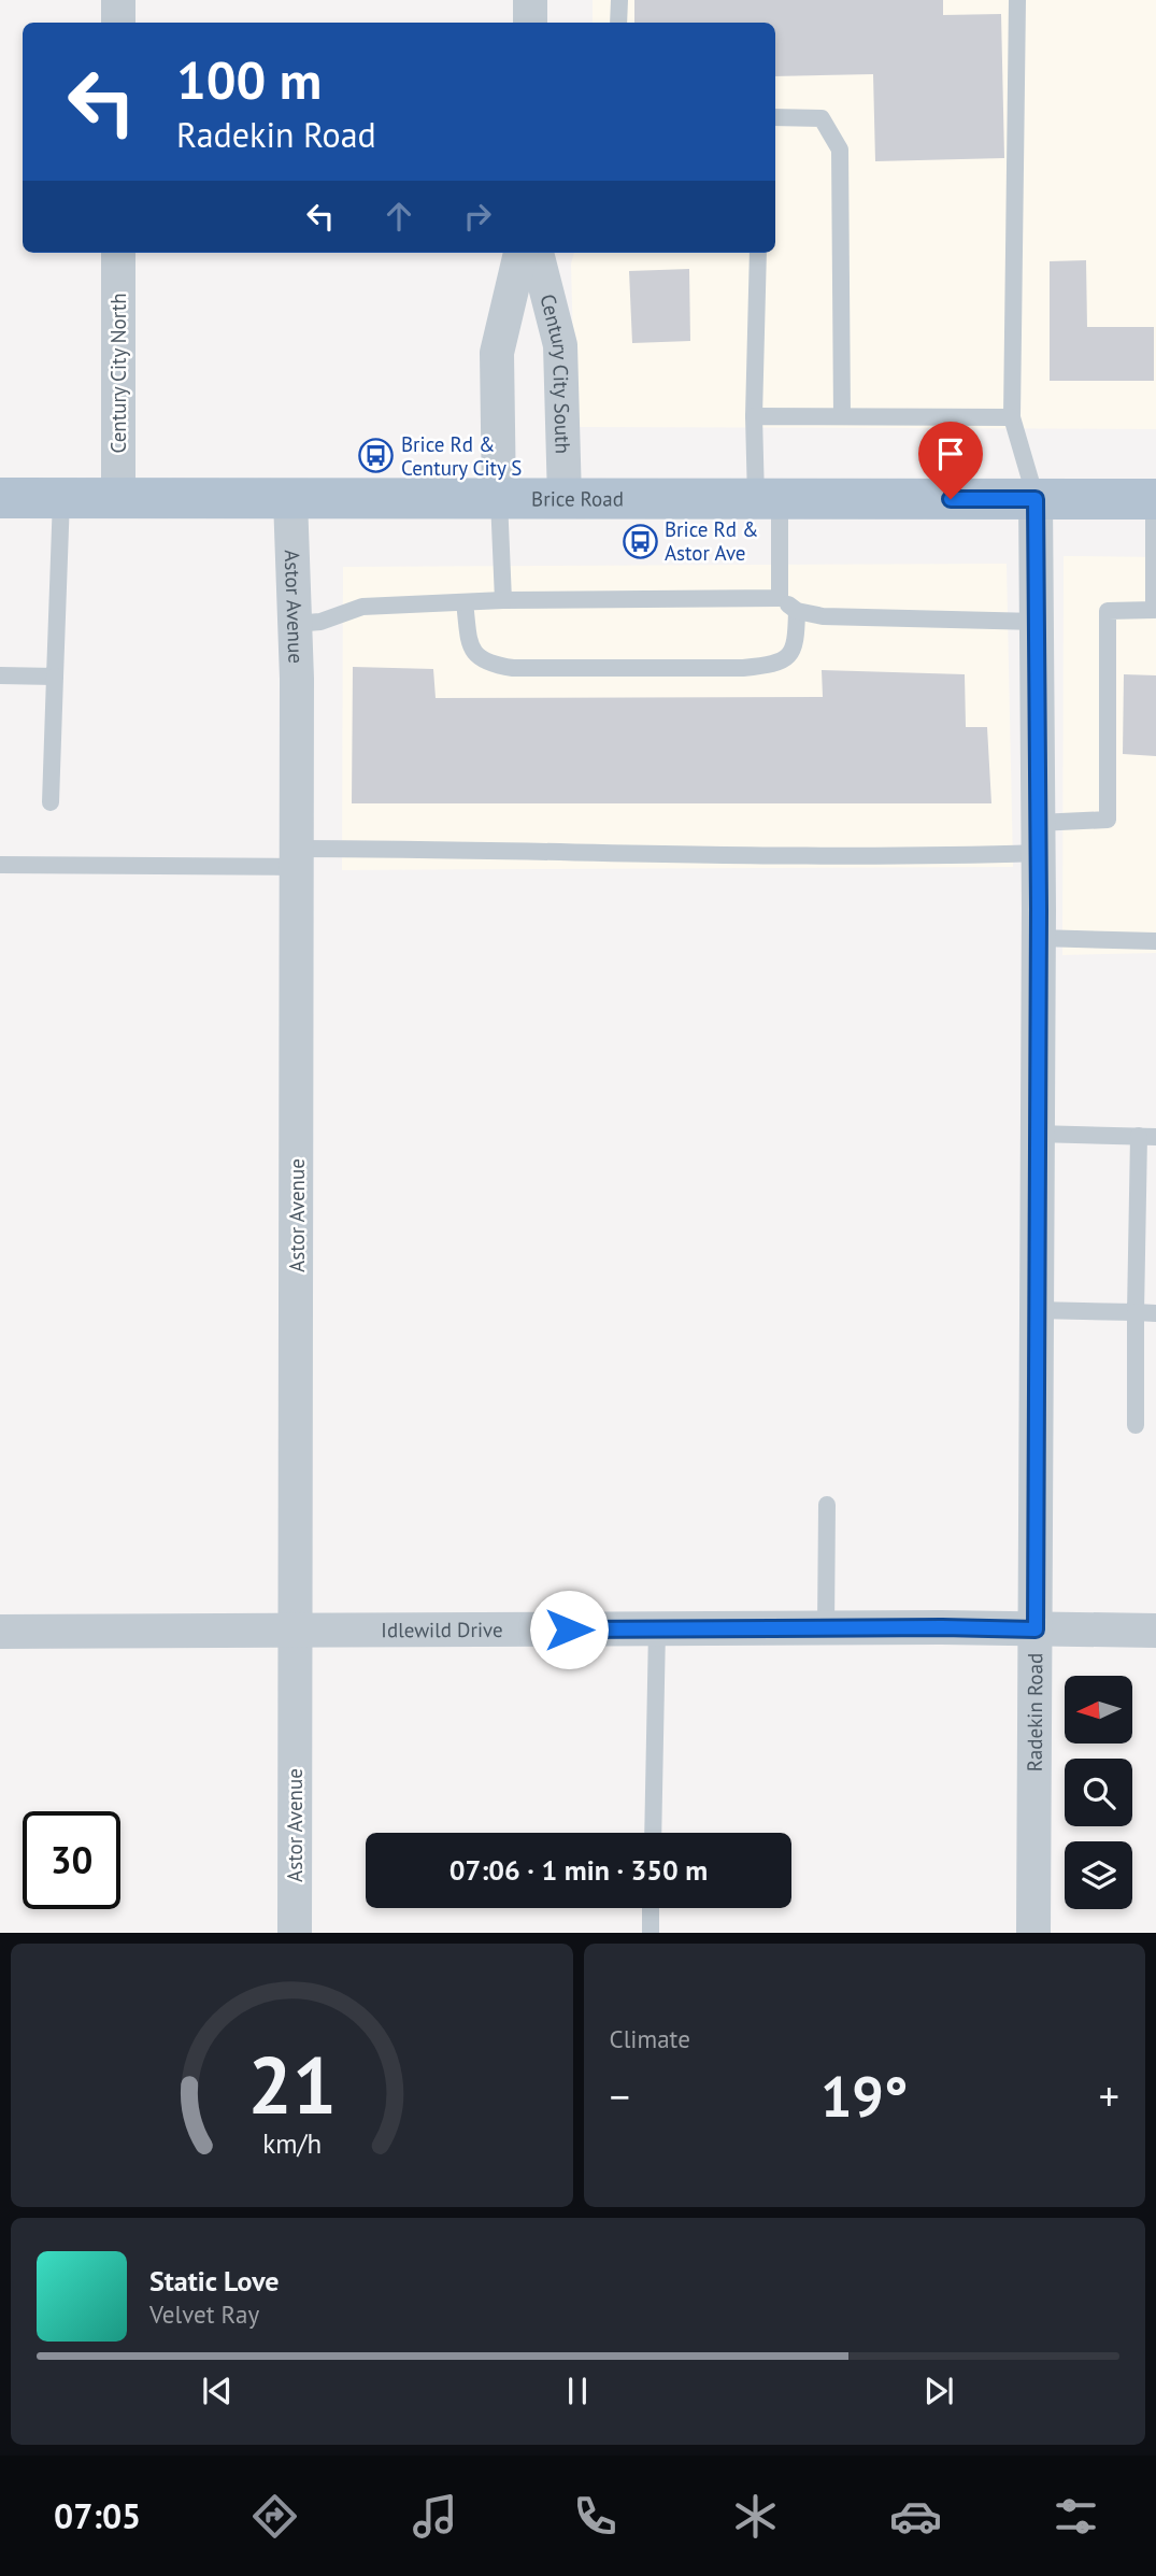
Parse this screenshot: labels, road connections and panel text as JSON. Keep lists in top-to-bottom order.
{
  "streets": {
    "main road": ["Brice Road"],
    "street": [
      "Century City North",
      "Century City South",
      "Astor Avenue",
      "Idlewild Drive",
      "Radekin Road"
    ]
  },
  "crossings": [
    ["Century City North", "Brice Road"],
    ["Century City South", "Brice Road"],
    ["Brice Road", "Astor Avenue"],
    ["Brice Road", "Radekin Road"],
    ["Astor Avenue", "Idlewild Drive"],
    ["Idlewild Drive", "Radekin Road"]
  ],
  "places": {
    "bus stop": ["Brice Rd & Century City S", "Brice Rd & Astor Ave"]
  },
  "north": "left",
  "page": {
    "turn": ["100 m", "Radekin Road"],
    "limit": "30",
    "trip": "07:06 · 1 min · 350 m",
    "tile": "Climate",
    "heat": ["−", "19°", "+"],
    "song": ["Static Love", "Velvet Ray"],
    "tabs": "07:05",
    "gauge": ["21", "km/h"]
  }
}
